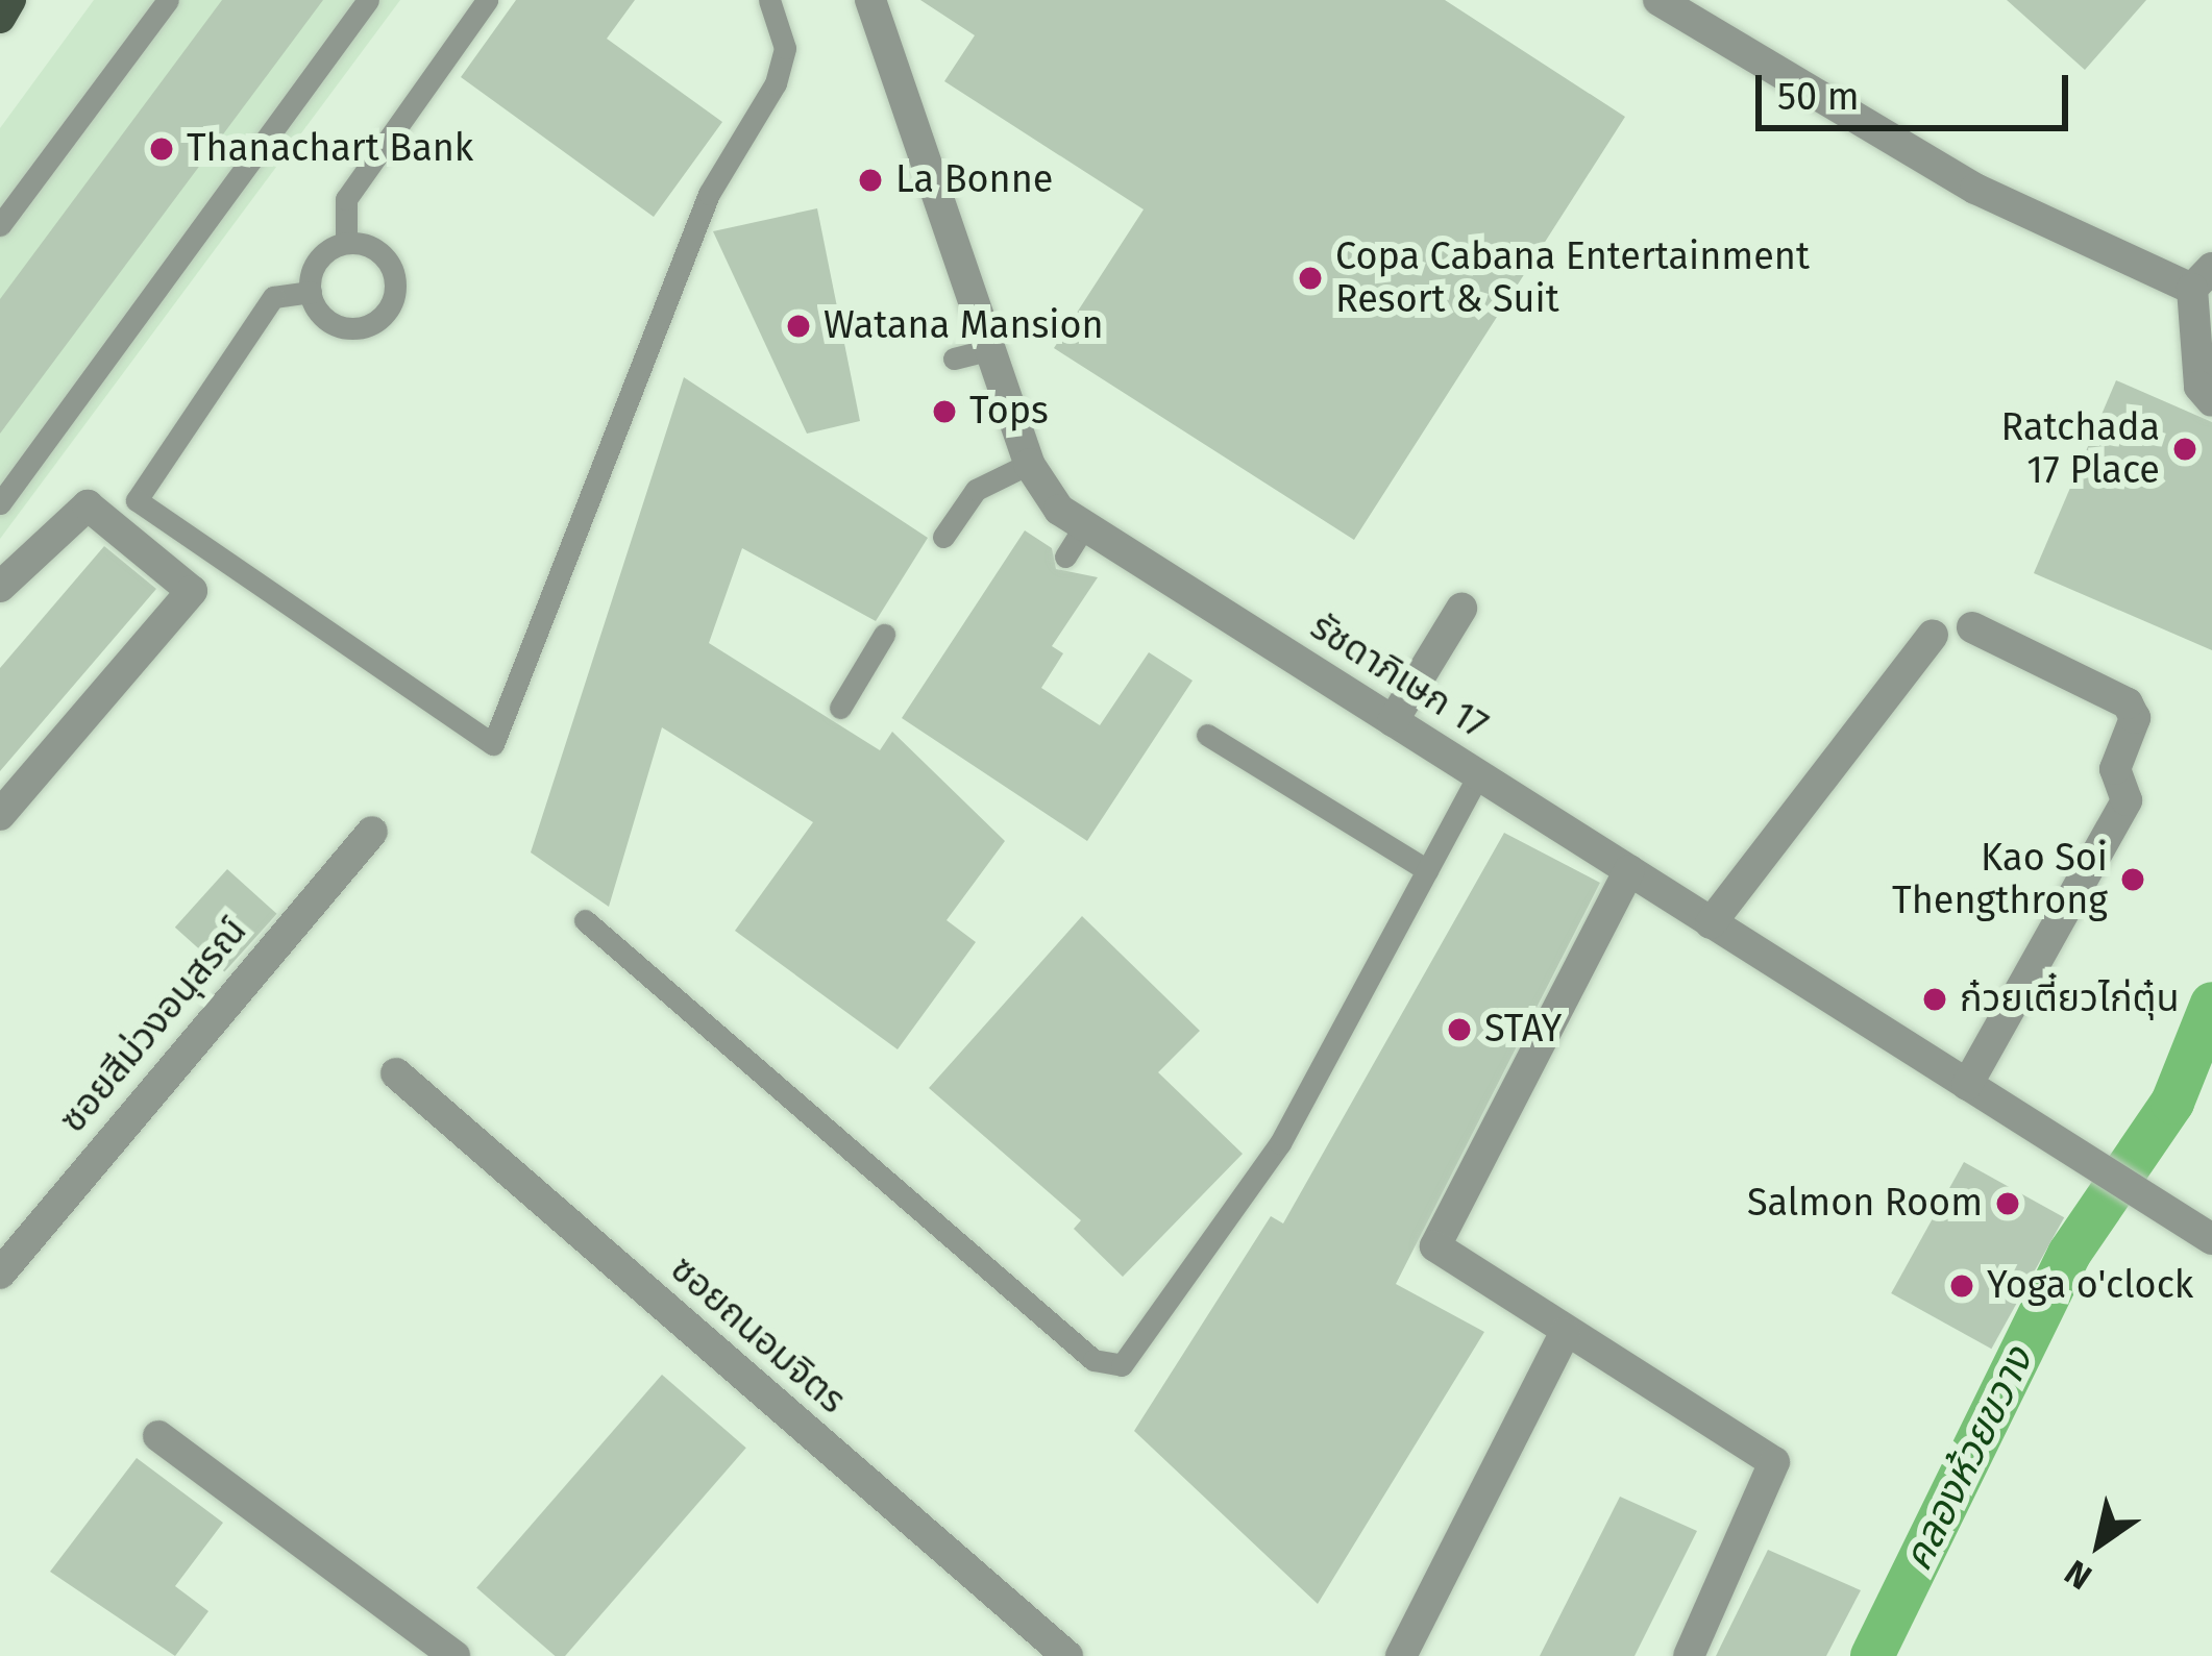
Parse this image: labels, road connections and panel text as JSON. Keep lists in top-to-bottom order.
{
  "streets": {
    "street": ["รัชดาภิเษก 17", "ซอยสีม่วงอนุสรณ์", "ซอยถนอมจิตร"]
  },
  "water": ["คลองห้วยขวาง"],
  "places": [
    "Thanachart Bank",
    "La Bonne",
    "Copa Cabana Entertainment Resort & Suit",
    "Watana Mansion",
    "Tops",
    "Ratchada 17 Place",
    "Kao Soi Thengthrong",
    "ก๋วยเตี๋ยวไก่ตุ๋น",
    "STAY",
    "Salmon Room",
    "Yoga o'clock"
  ],
  "scale_bar": "50 m",
  "north": "bottom left"
}
